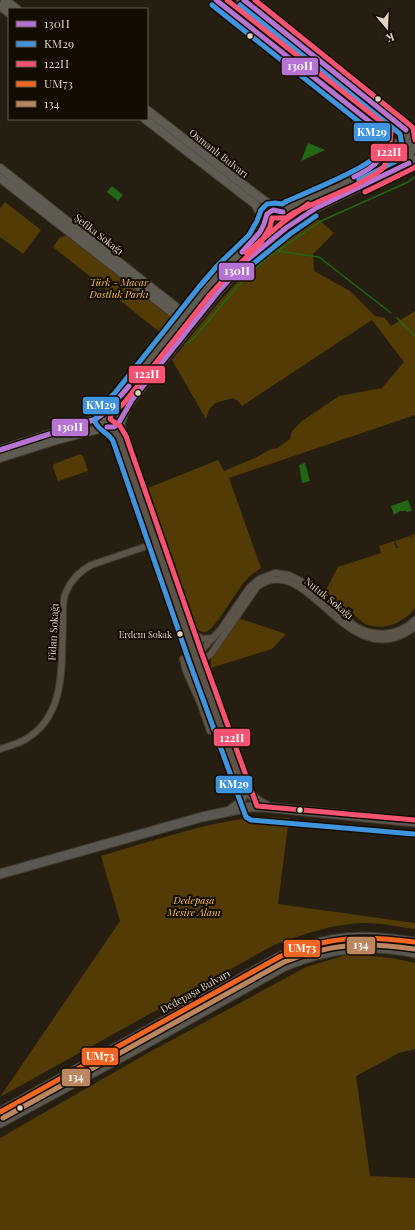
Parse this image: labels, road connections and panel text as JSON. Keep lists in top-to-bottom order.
{
  "streets": {
    "main road": ["Dedepaşa Bulvarı"],
    "street": [
      "Osmanlı Bulvarı",
      "Şefika Sokağı",
      "Nutuk Sokağı",
      "Fidan Sokağı"
    ]
  },
  "parks": ["Türk - Macar Dostluk Parkı", "Dedepaşa Mesire Alanı"],
  "places": ["Erdem Sokak"],
  "lines": [
    "transit line 130H",
    "transit line 122H",
    "transit line KM29",
    "transit line UM73",
    "transit line 134"
  ],
  "legend": [
    "130H",
    "KM29",
    "122H",
    "UM73",
    "134"
  ],
  "north": "bottom"
}
